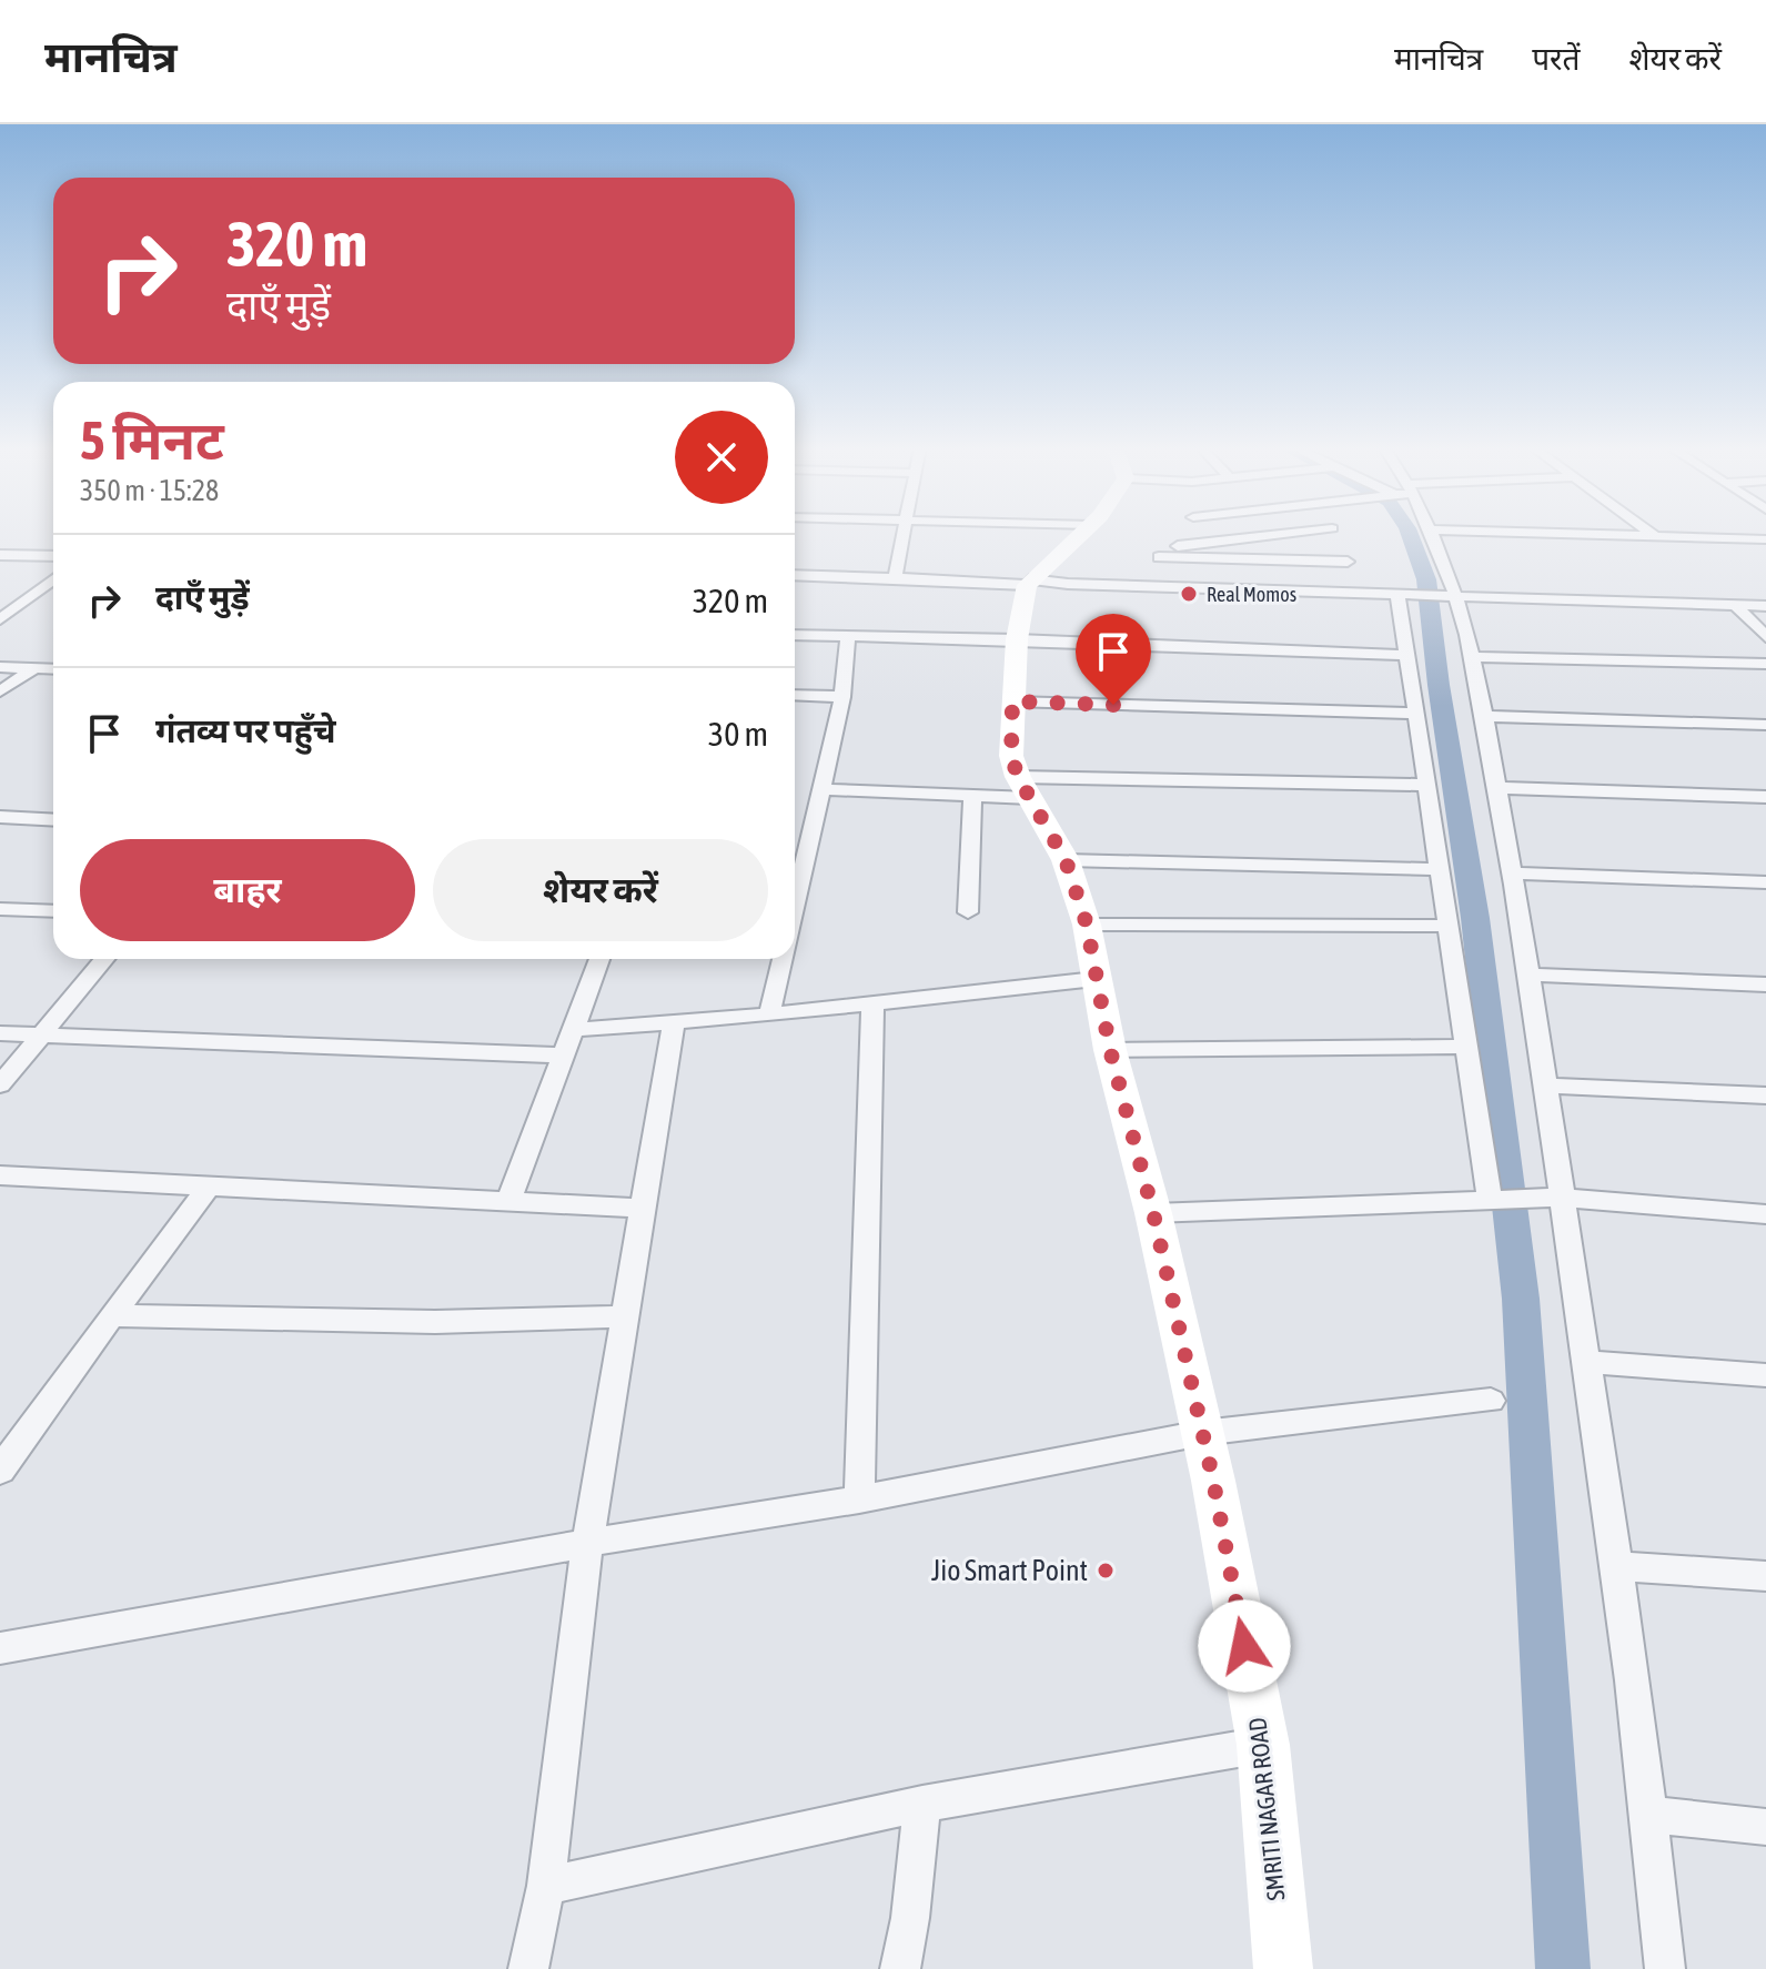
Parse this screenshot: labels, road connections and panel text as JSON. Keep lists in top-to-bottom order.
{
  "streets": {
    "main road": ["SMRITI NAGAR ROAD"]
  },
  "places": ["Real Momos", "Jio Smart Point"],
  "page": {
    "header": "मानचित्र",
    "nav": ["मानचित्र", "परतें", "शेयर करें"],
    "turn": ["320 m", "दाएँ मुड़ें"],
    "heading": ["5 मिनट", "350 m · 15:28"],
    "list": [
      {
        "name": "दाएँ मुड़ें",
        "value": "320 m"
      },
      {
        "name": "गंतव्य पर पहुँचे",
        "value": "30 m"
      }
    ],
    "buttons": ["बाहर", "शेयर करें"]
  }
}
